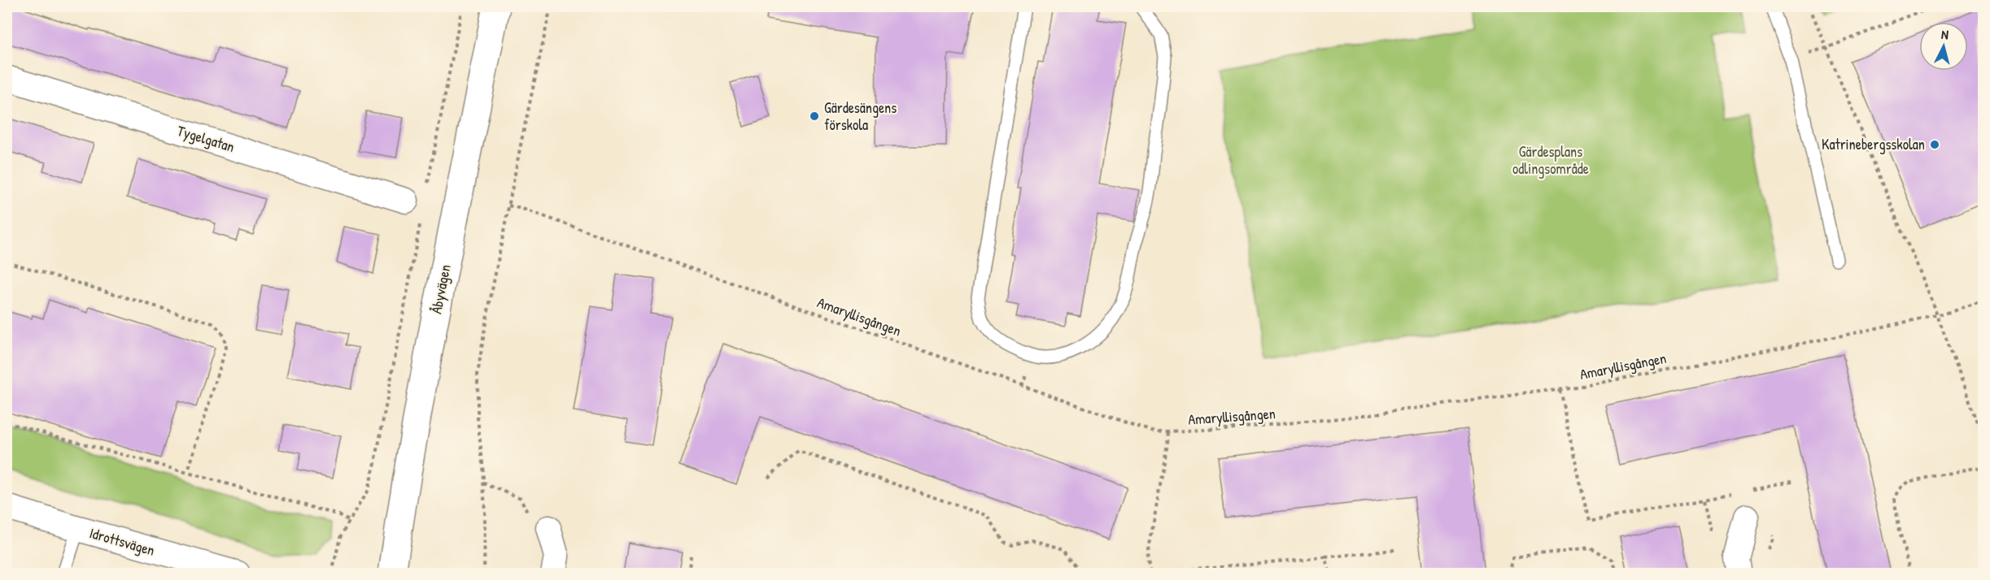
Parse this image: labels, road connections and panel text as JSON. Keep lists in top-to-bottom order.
{
  "streets": {
    "street": ["Tygelgatan", "Åbyvägen", "Idrottsvägen"],
    "path": ["Amaryllisgången"]
  },
  "parks": ["Gärdesplans odlingsområde"],
  "places": ["Gärdesängens förskola", "Katrinebergsskolan"],
  "north": "top"
}
